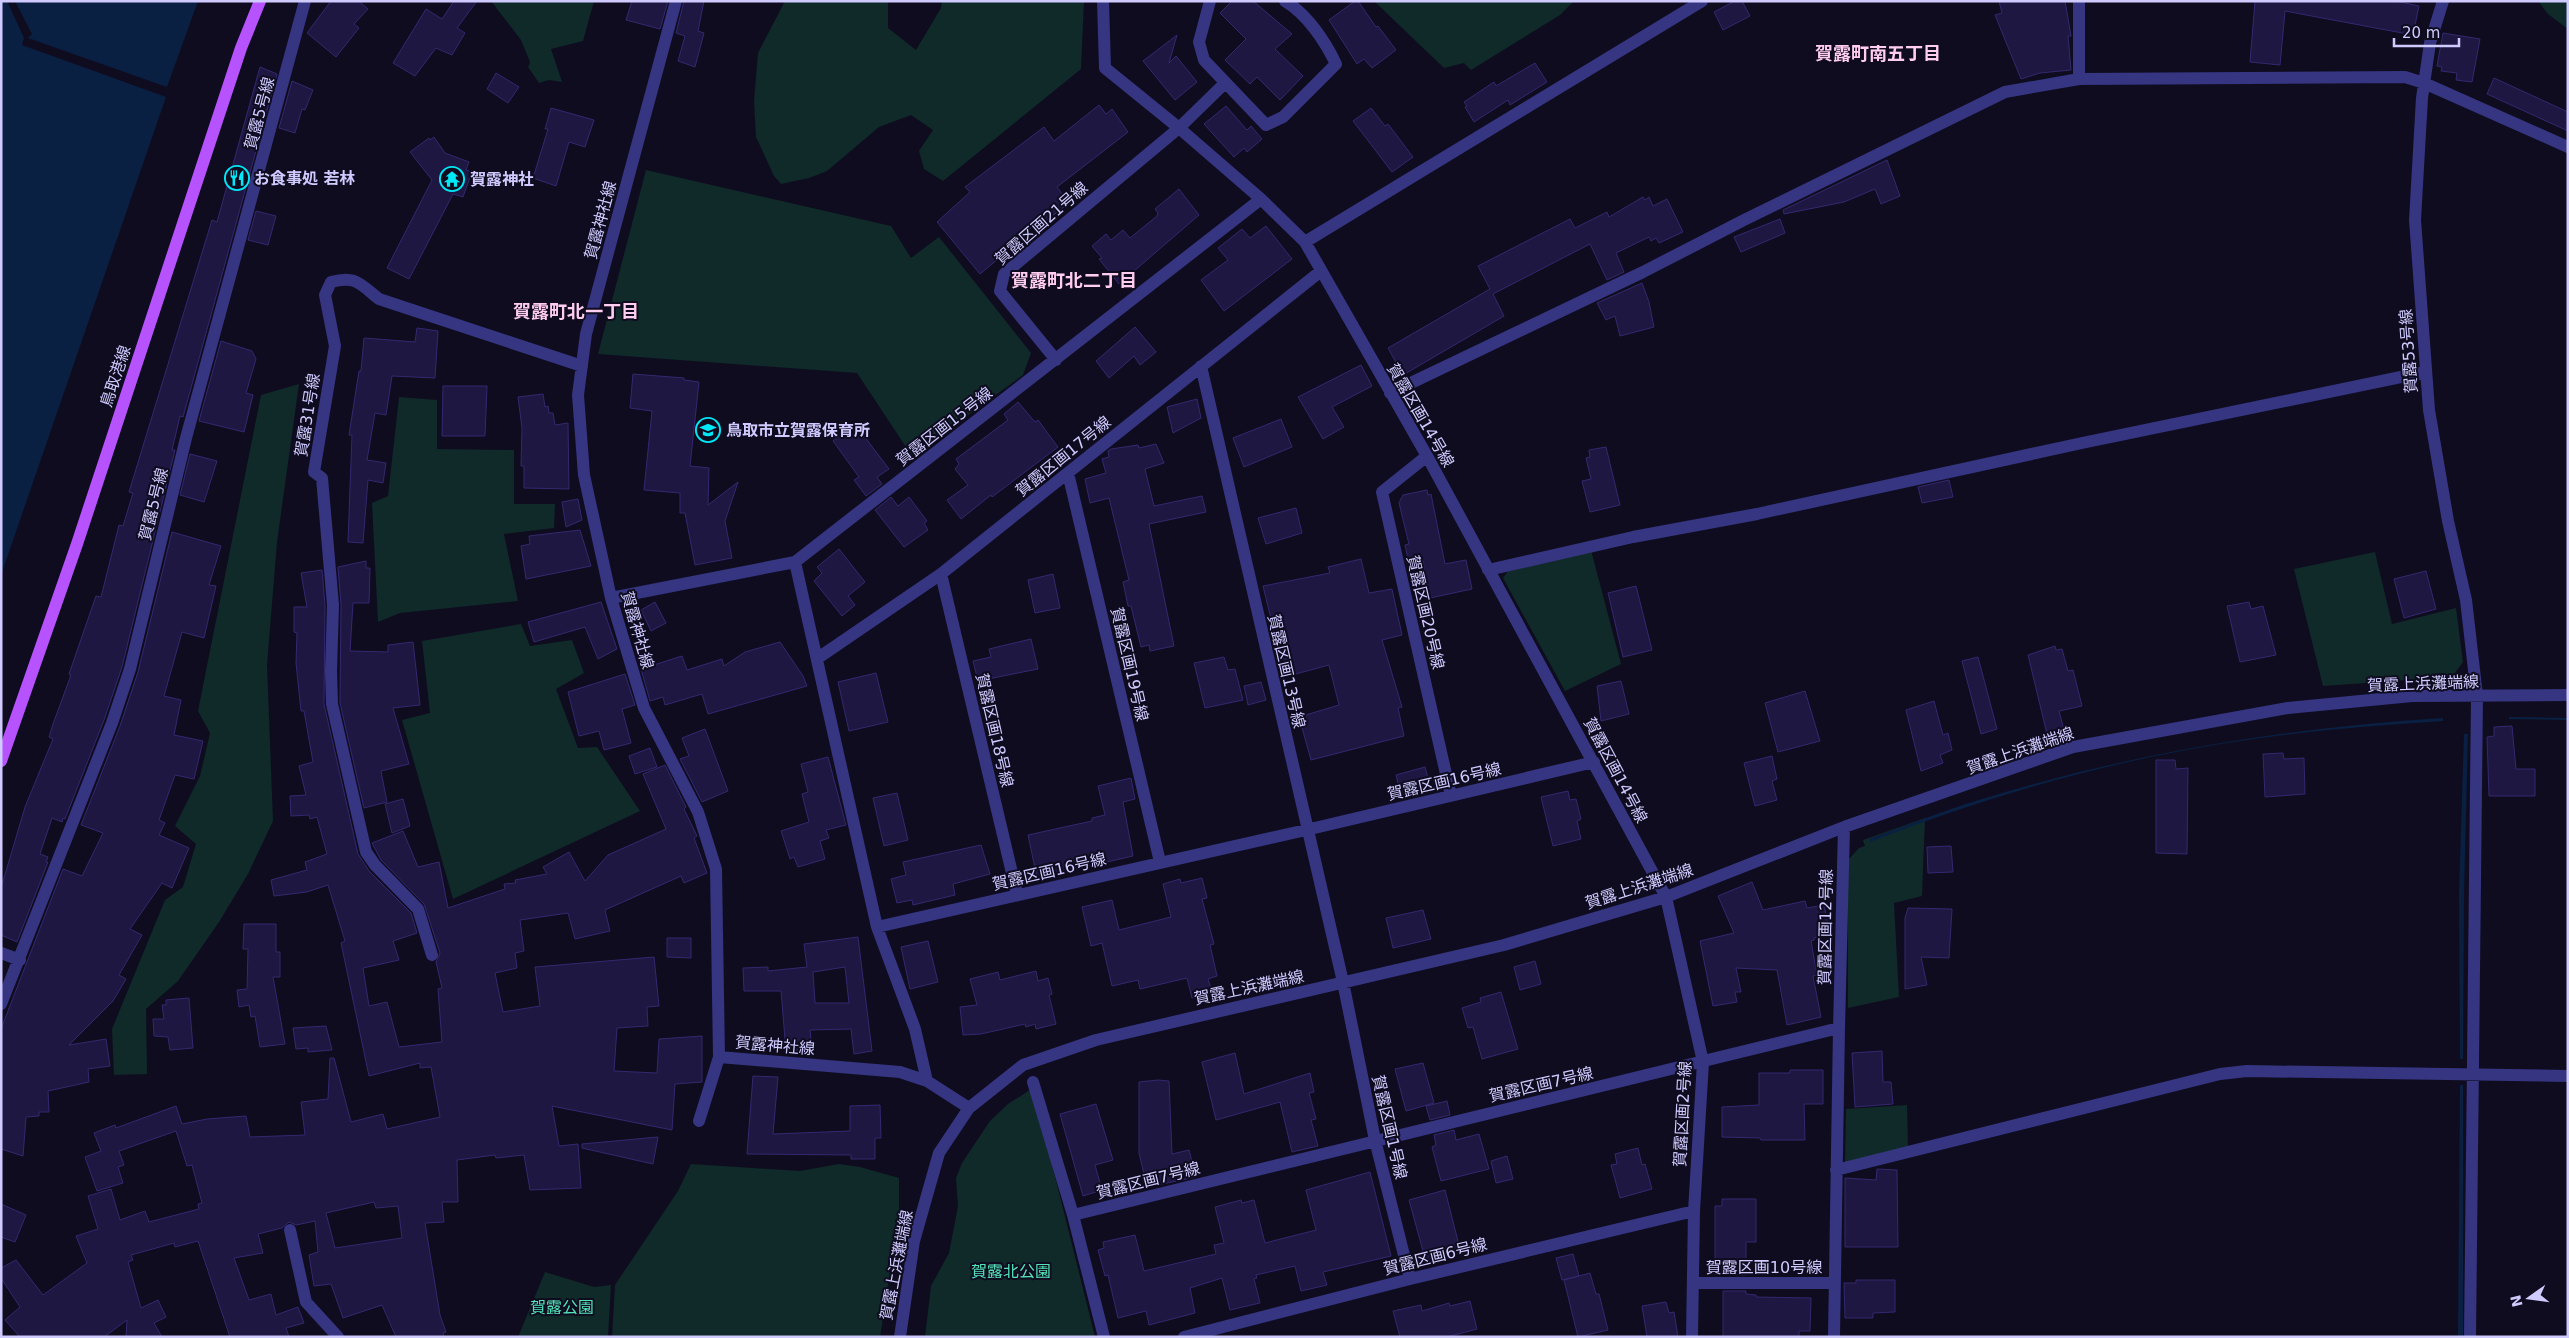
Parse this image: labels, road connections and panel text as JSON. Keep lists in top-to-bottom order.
{
  "streets": {
    "main road": ["鳥取港線"],
    "street": [
      "賀露5号線",
      "賀露神社線",
      "賀露区画21号線",
      "賀露53号線",
      "賀露31号線",
      "賀露区画14号線",
      "賀露区画15号線",
      "賀露区画17号線",
      "賀露区画20号線",
      "賀露区画19号線",
      "賀露区画13号線",
      "賀露上浜灘端線",
      "賀露区画18号線",
      "賀露区画16号線",
      "賀露区画12号線",
      "賀露区画7号線",
      "賀露区画2号線",
      "賀露区画1号線",
      "賀露区画6号線",
      "賀露区画10号線"
    ]
  },
  "crossings": [
    ["賀露神社線", "賀露31号線"],
    ["賀露神社線", "賀露区画15号線"],
    ["賀露神社線", "賀露上浜灘端線"],
    ["賀露区画21号線", "賀露区画14号線"],
    ["賀露区画21号線", "賀露区画15号線"],
    ["賀露53号線", "賀露上浜灘端線"],
    ["賀露区画14号線", "賀露区画15号線"],
    ["賀露区画14号線", "賀露区画17号線"],
    ["賀露区画14号線", "賀露区画20号線"],
    ["賀露区画14号線", "賀露上浜灘端線"],
    ["賀露区画14号線", "賀露区画16号線"],
    ["賀露区画14号線", "賀露区画2号線"],
    ["賀露区画17号線", "賀露区画19号線"],
    ["賀露区画17号線", "賀露区画13号線"],
    ["賀露区画17号線", "賀露区画18号線"],
    ["賀露区画20号線", "賀露区画16号線"],
    ["賀露区画19号線", "賀露区画16号線"],
    ["賀露区画13号線", "賀露上浜灘端線"],
    ["賀露区画13号線", "賀露区画16号線"],
    ["賀露区画13号線", "賀露区画1号線"],
    ["賀露上浜灘端線", "賀露区画12号線"],
    ["賀露上浜灘端線", "賀露区画2号線"],
    ["賀露上浜灘端線", "賀露区画1号線"],
    ["賀露区画18号線", "賀露区画16号線"],
    ["賀露区画12号線", "賀露区画7号線"],
    ["賀露区画7号線", "賀露区画2号線"],
    ["賀露区画7号線", "賀露区画1号線"],
    ["賀露区画2号線", "賀露区画6号線"],
    ["賀露区画2号線", "賀露区画10号線"],
    ["賀露区画1号線", "賀露区画6号線"]
  ],
  "districts": ["賀露町南五丁目", "賀露町北二丁目", "賀露町北一丁目"],
  "parks": ["賀露北公園", "賀露公園"],
  "places": {
    "restaurant": ["お食事処 若林"],
    "temple": ["賀露神社"],
    "school or university": ["鳥取市立賀露保育所"]
  },
  "scale_bar": "20 m",
  "north": "left"
}
